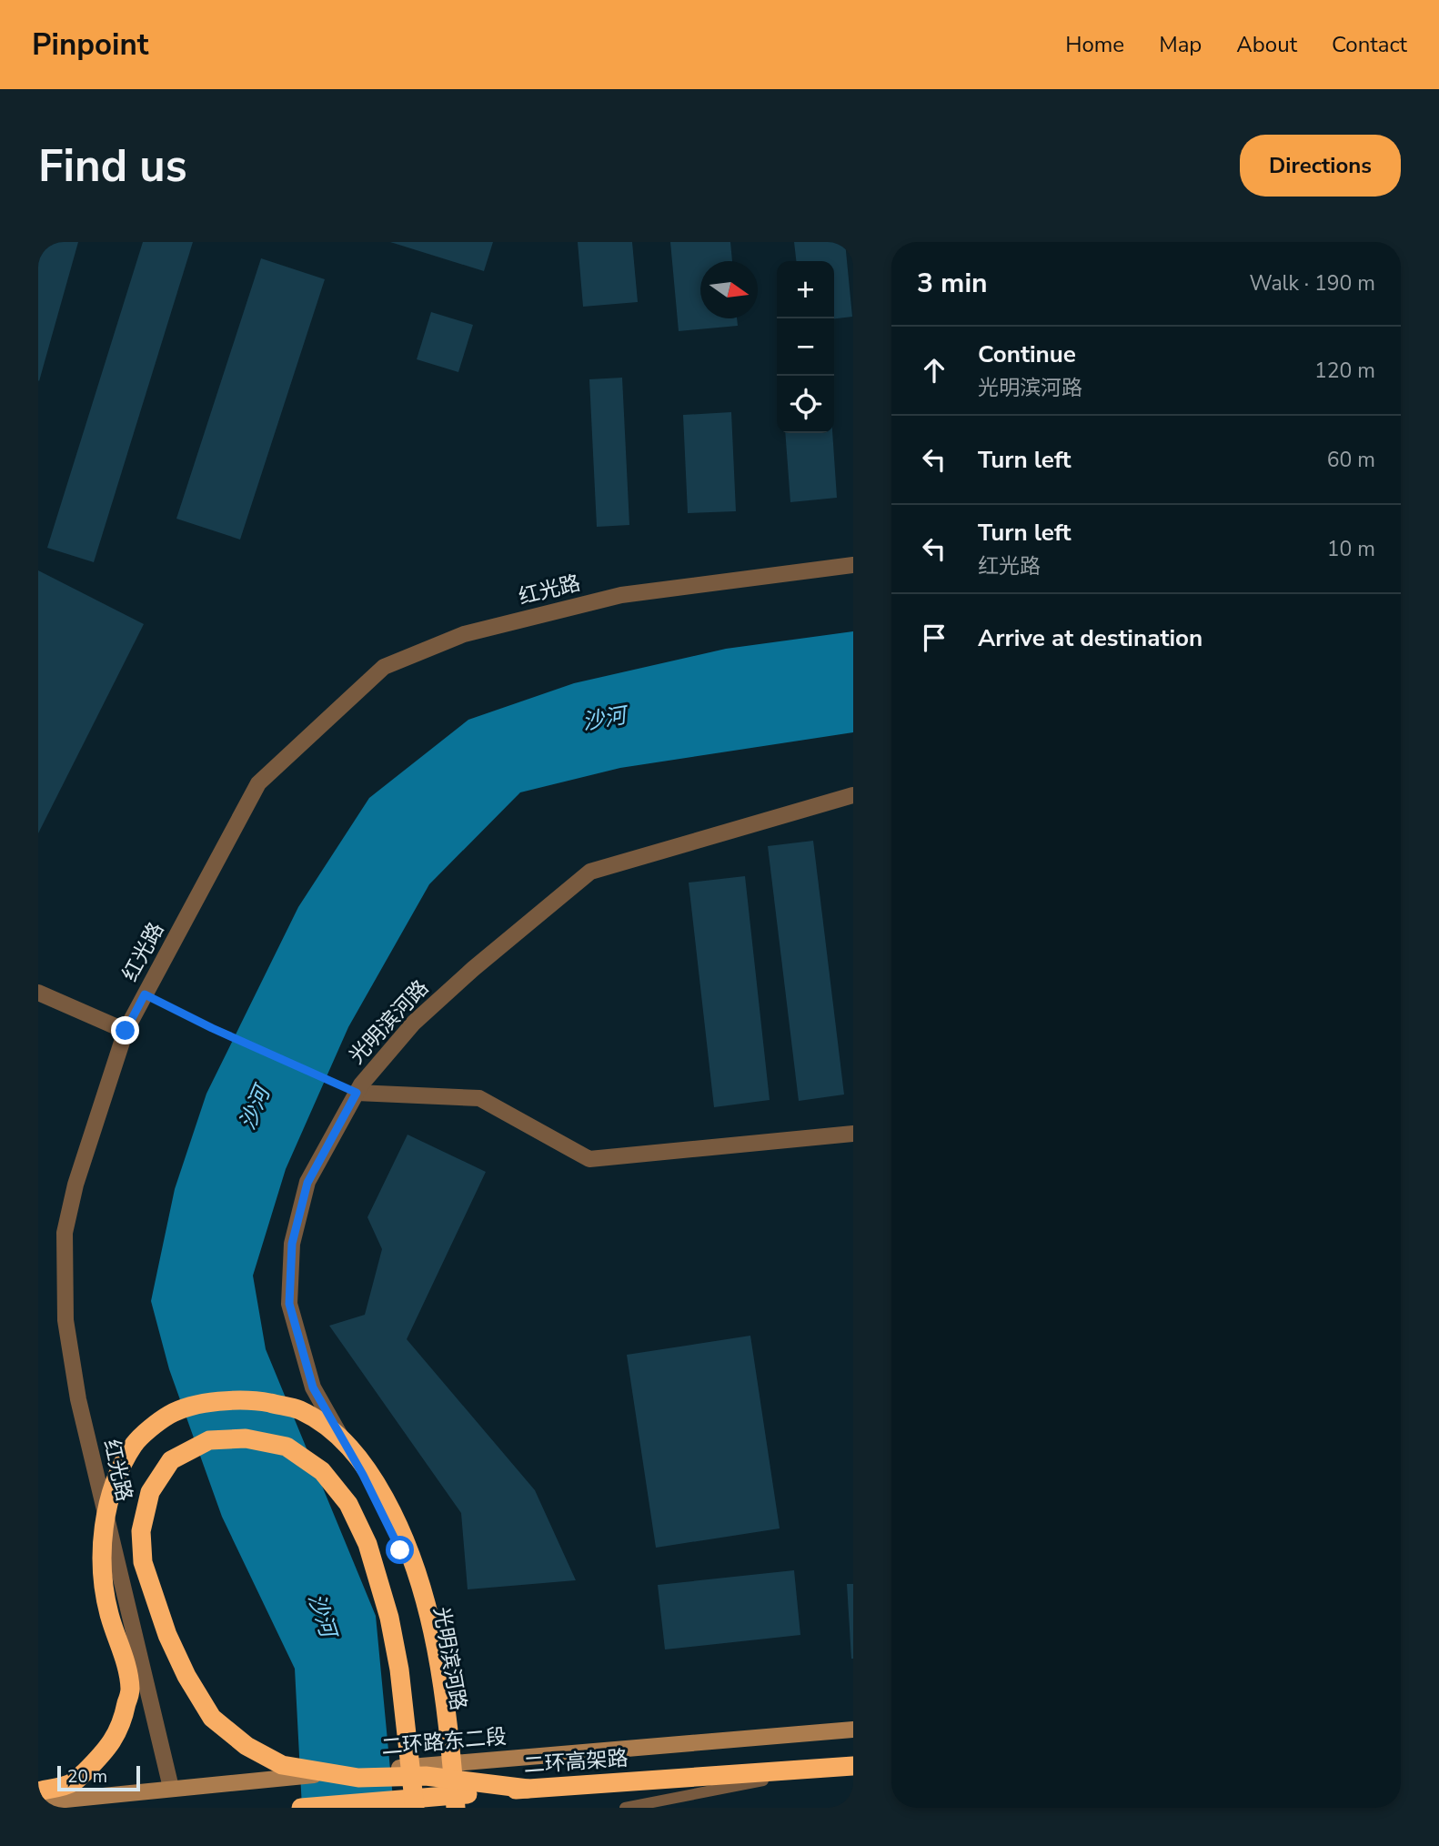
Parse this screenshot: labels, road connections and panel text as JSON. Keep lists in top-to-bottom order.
{
  "streets": {
    "highway": ["二环高架路"],
    "main road": ["二环路东二段"],
    "street": ["红光路", "光明滨河路"]
  },
  "crossings": [
    ["红光路", "二环路东二段"],
    ["光明滨河路", "二环路东二段"]
  ],
  "water": ["沙河"],
  "scale_bar": "20 m",
  "north": "right",
  "page": {
    "header": "Pinpoint",
    "nav": [
      "Home",
      "Map",
      "About",
      "Contact"
    ],
    "buttons": "Directions",
    "title": "Find us",
    "heading": ["3 min", "Walk · 190 m"],
    "map_buttons": ["+", "−"],
    "list": [
      ["Continue", "光明滨河路", "120 m"],
      ["Turn left", "60 m"],
      ["Turn left", "红光路", "10 m"],
      "Arrive at destination"
    ],
    "scale": "20 m"
  }
}
